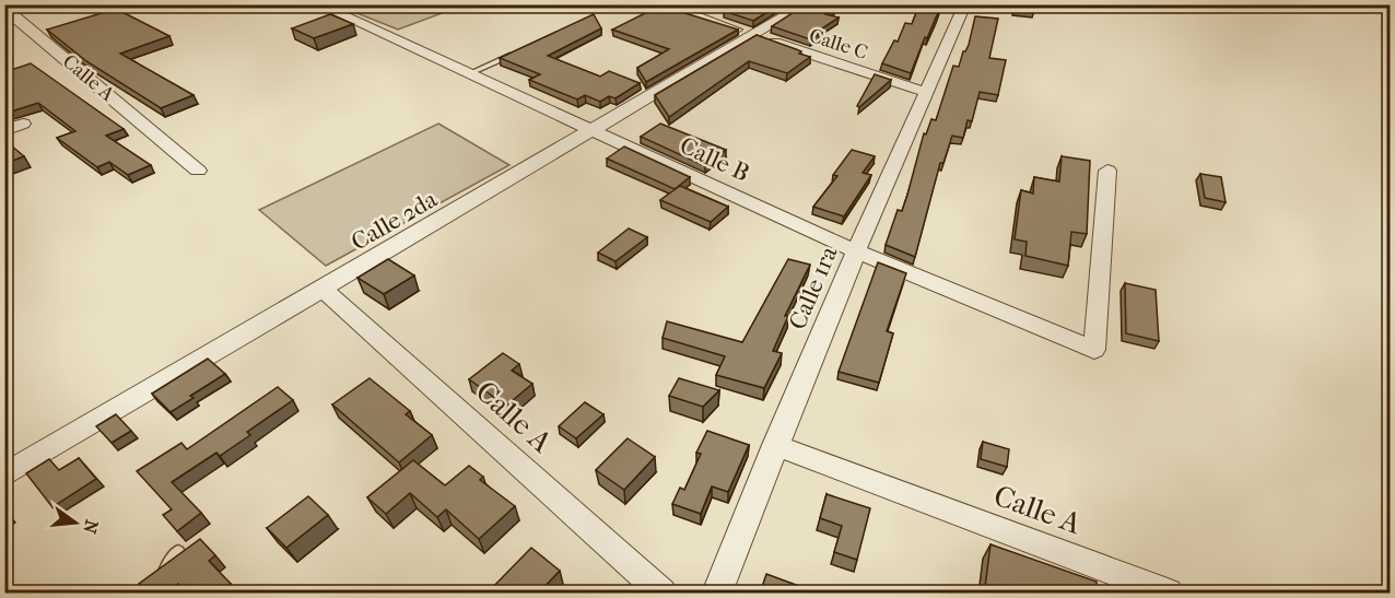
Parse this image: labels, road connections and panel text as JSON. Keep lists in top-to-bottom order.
{
  "streets": {
    "street": [
      "Calle C",
      "Calle A",
      "Calle B",
      "Calle 2da",
      "Calle 1ra"
    ]
  },
  "crossings": [
    ["Calle C", "Calle 2da"],
    ["Calle C", "Calle 1ra"],
    ["Calle A", "Calle 2da"],
    ["Calle A", "Calle 1ra"],
    ["Calle B", "Calle 2da"],
    ["Calle B", "Calle 1ra"]
  ],
  "north": "right"
}
